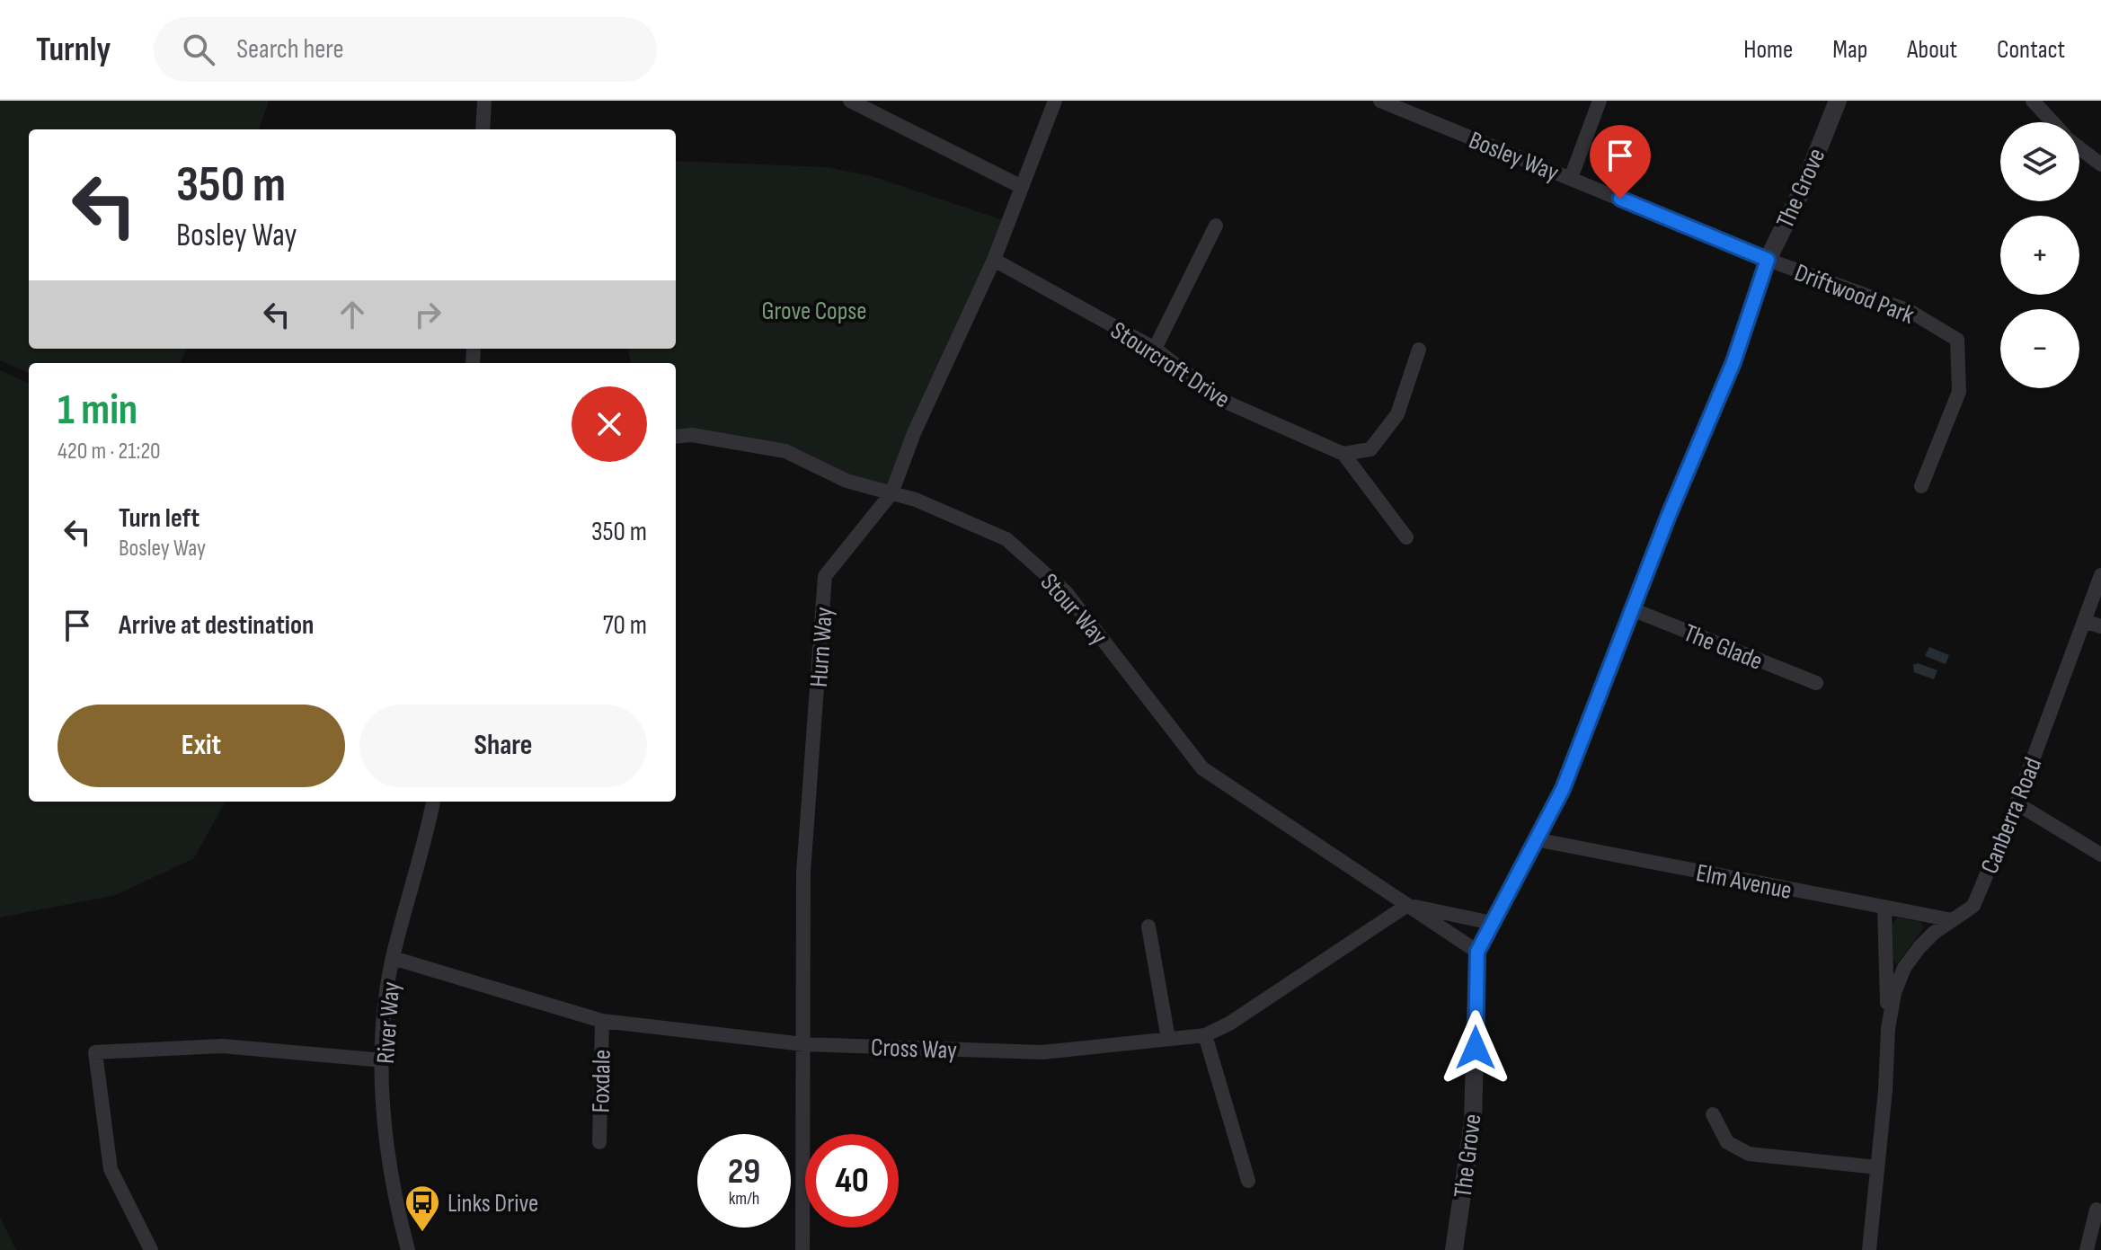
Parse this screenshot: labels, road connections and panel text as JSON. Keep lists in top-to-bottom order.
{
  "streets": {
    "street": [
      "Bosley Way",
      "The Grove",
      "Driftwood Park",
      "Stourcroft Drive",
      "Stour Way",
      "The Glade",
      "Hurn Way",
      "Canberra Road",
      "Elm Avenue",
      "River Way",
      "Cross Way",
      "Foxdale"
    ]
  },
  "crossings": [
    ["Bosley Way", "The Grove"],
    ["Bosley Way", "Driftwood Park"],
    ["The Grove", "Driftwood Park"],
    ["The Grove", "Stour Way"],
    ["The Grove", "The Glade"],
    ["The Grove", "Elm Avenue"],
    ["Stourcroft Drive", "Hurn Way"],
    ["Stour Way", "Hurn Way"],
    ["Stour Way", "Cross Way"],
    ["Hurn Way", "Cross Way"],
    ["Canberra Road", "Elm Avenue"],
    ["River Way", "Cross Way"],
    ["Cross Way", "Foxdale"]
  ],
  "parks": ["Grove Copse"],
  "places": {
    "bus stop": ["Links Drive"]
  },
  "page": {
    "header": "Turnly",
    "search": "Search here",
    "nav": [
      "Home",
      "Map",
      "About",
      "Contact"
    ],
    "map_buttons": ["+", "−"],
    "turn": ["350 m", "Bosley Way"],
    "heading": ["1 min", "420 m · 21:20"],
    "list": [
      {
        "name": "Turn left",
        "note": "Bosley Way",
        "value": "350 m"
      },
      {
        "name": "Arrive at destination",
        "value": "70 m"
      }
    ],
    "buttons": ["Exit", "Share"],
    "speed": "29 km/h",
    "limit": "40"
  }
}
